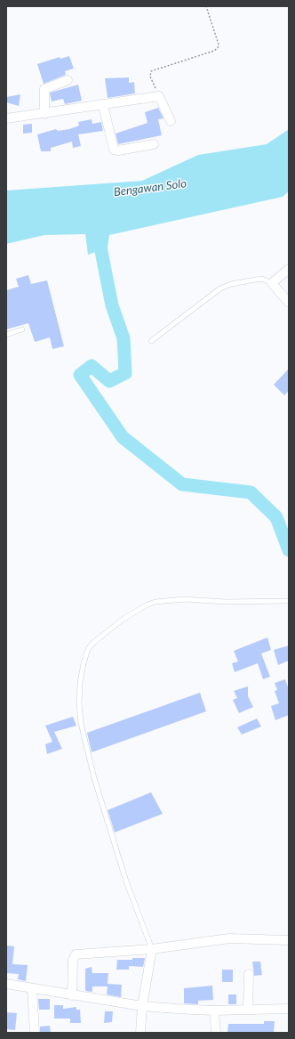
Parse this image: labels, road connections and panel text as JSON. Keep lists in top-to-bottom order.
{
  "water": ["Bengawan Solo"]
}
